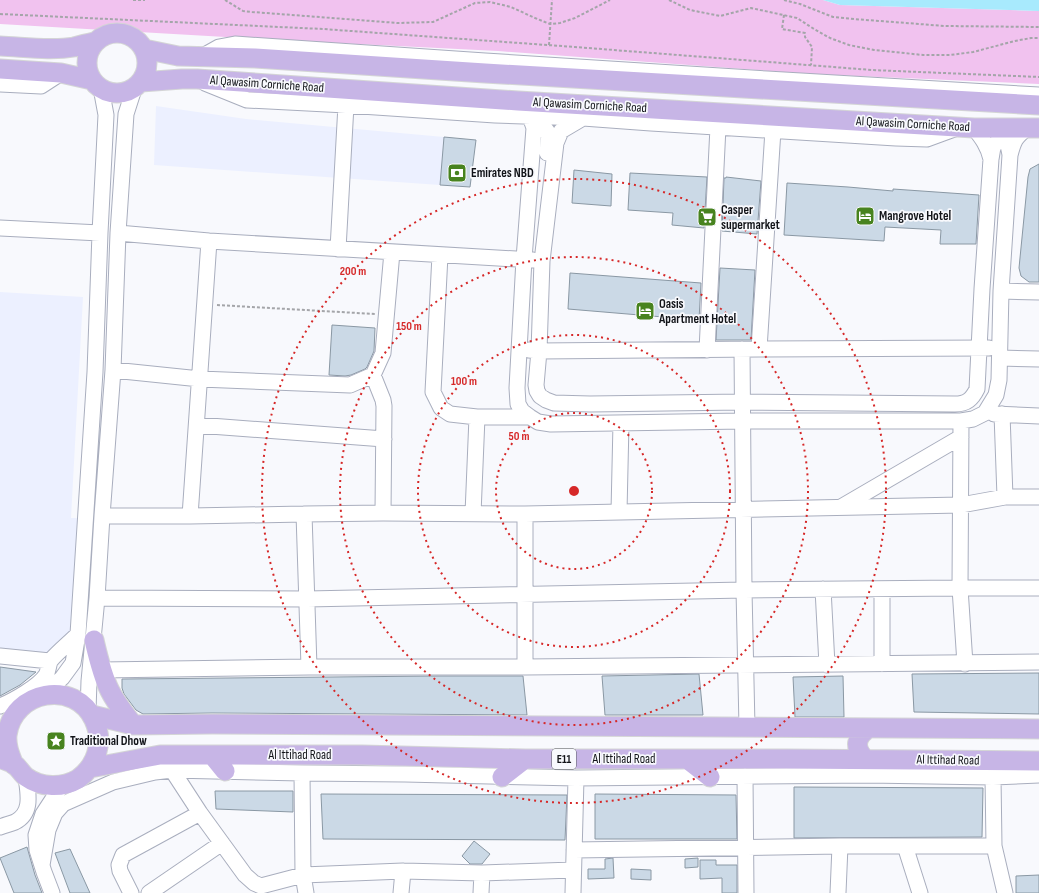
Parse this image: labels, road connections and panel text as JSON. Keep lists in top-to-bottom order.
{
  "streets": {
    "main road": ["Al Qawasim Corniche Road", "Al Ittihad Road", "E11"]
  },
  "places": {
    "bank": ["Emirates NBD"],
    "hotel": ["Mangrove Hotel", "Oasis Apartment Hotel"],
    "supermarket": ["Casper supermarket"],
    "place": ["Traditional Dhow"]
  },
  "rings": [
    "200 m",
    "150 m",
    "100 m",
    "50 m"
  ]
}
